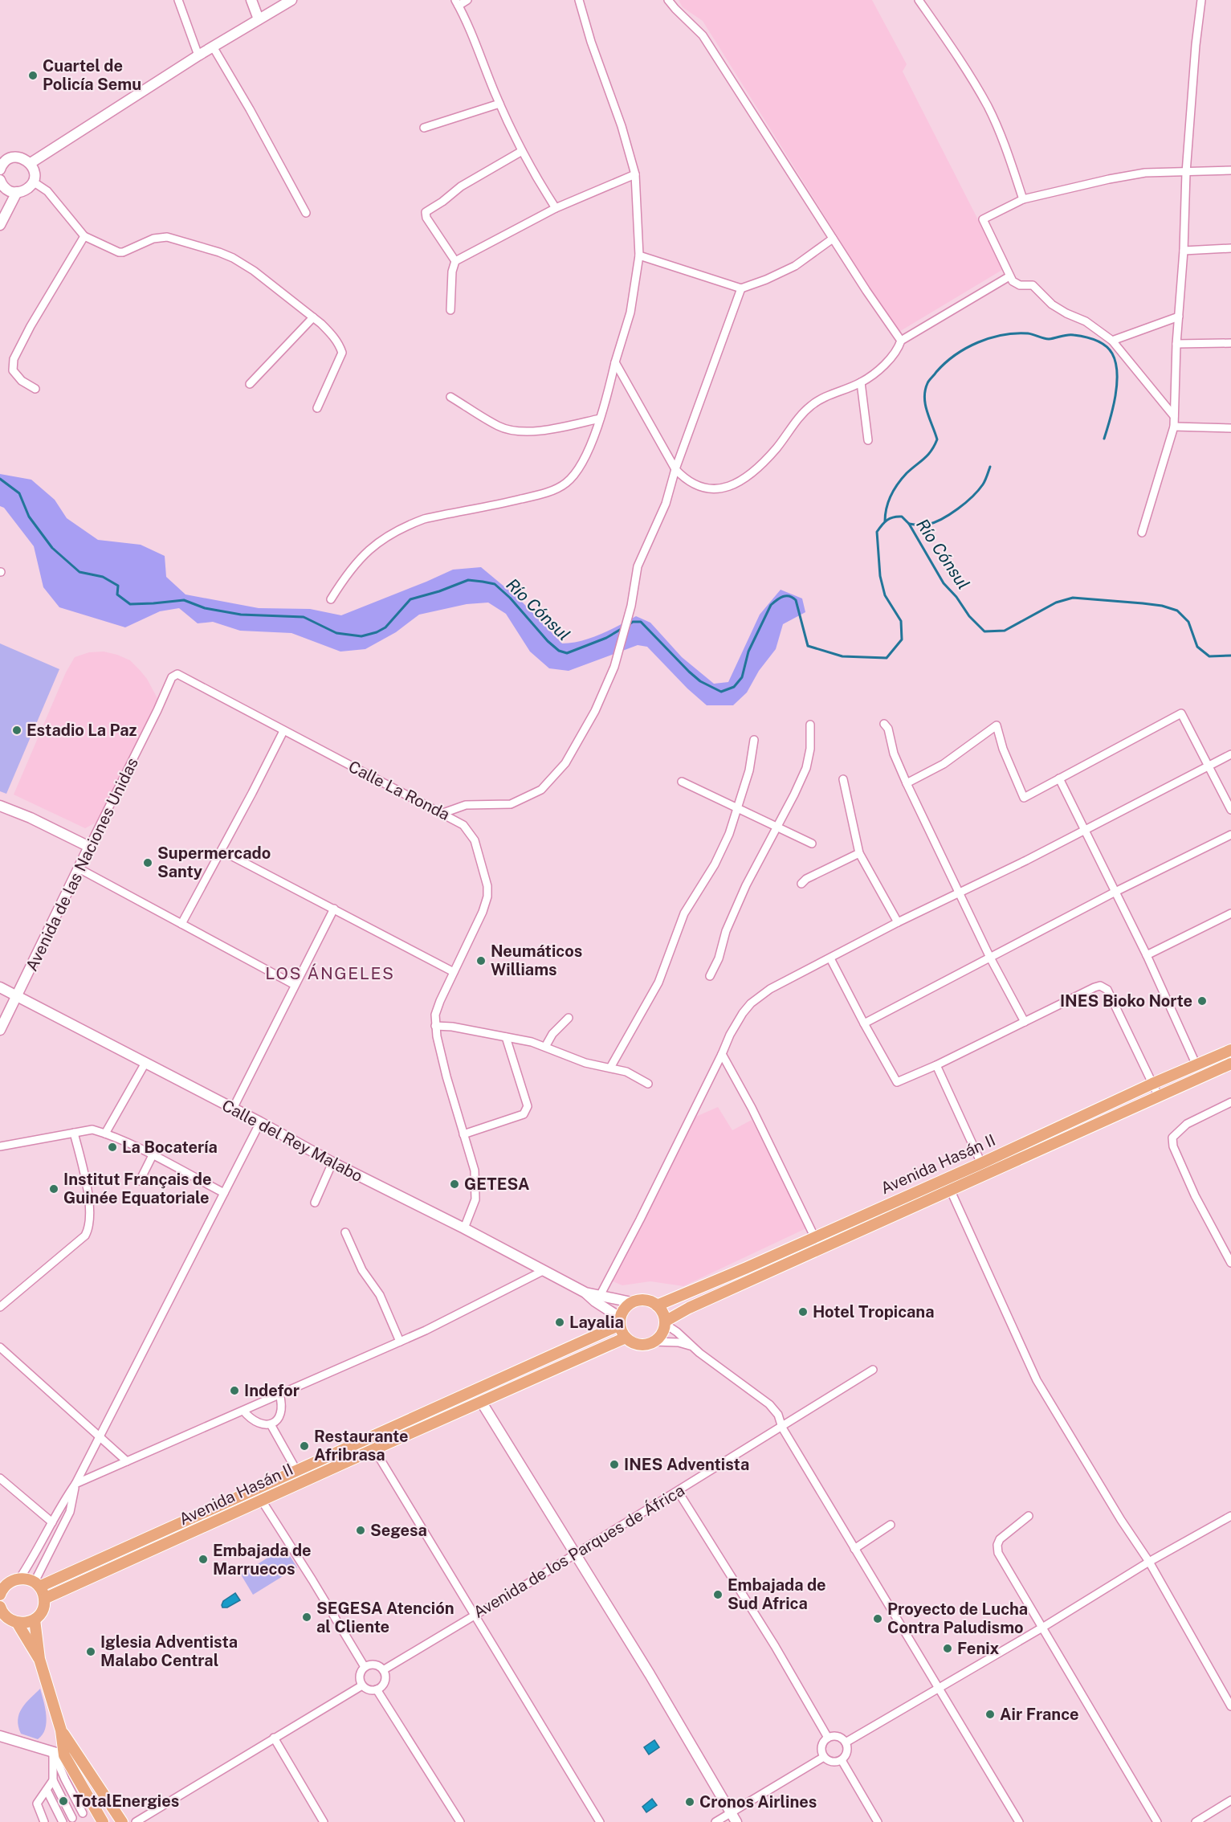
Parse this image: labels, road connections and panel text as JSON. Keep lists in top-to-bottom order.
{
  "streets": {
    "main road": ["Avenida de las Naciones Unidas", "Calle del Rey Malabo", "Avenida Hasán II"],
    "street": ["Calle La Ronda", "Avenida de los Parques de África"]
  },
  "crossings": [
    ["Calle La Ronda", "Avenida de las Naciones Unidas"],
    ["Avenida de las Naciones Unidas", "Calle del Rey Malabo"],
    ["Calle del Rey Malabo", "Avenida Hasán II"]
  ],
  "districts": ["LOS ÁNGELES"],
  "water": ["Río Cónsul"],
  "places": [
    "Cuartel de Policía Semu",
    "Estadio La Paz",
    "Supermercado Santy",
    "Neumáticos Williams",
    "INES Bioko Norte",
    "La Bocatería",
    "GETESA",
    "Institut Français de Guinée Equatoriale",
    "Hotel Tropicana",
    "Layalia",
    "Indefor",
    "Restaurante Afribrasa",
    "INES Adventista",
    "Segesa",
    "Embajada de Marruecos",
    "Embajada de Sud Africa",
    "SEGESA Atención al Cliente",
    "Proyecto de Lucha Contra Paludismo",
    "Fenix",
    "Iglesia Adventista Malabo Central",
    "Air France",
    "TotalEnergies",
    "Cronos Airlines"
  ]
}
